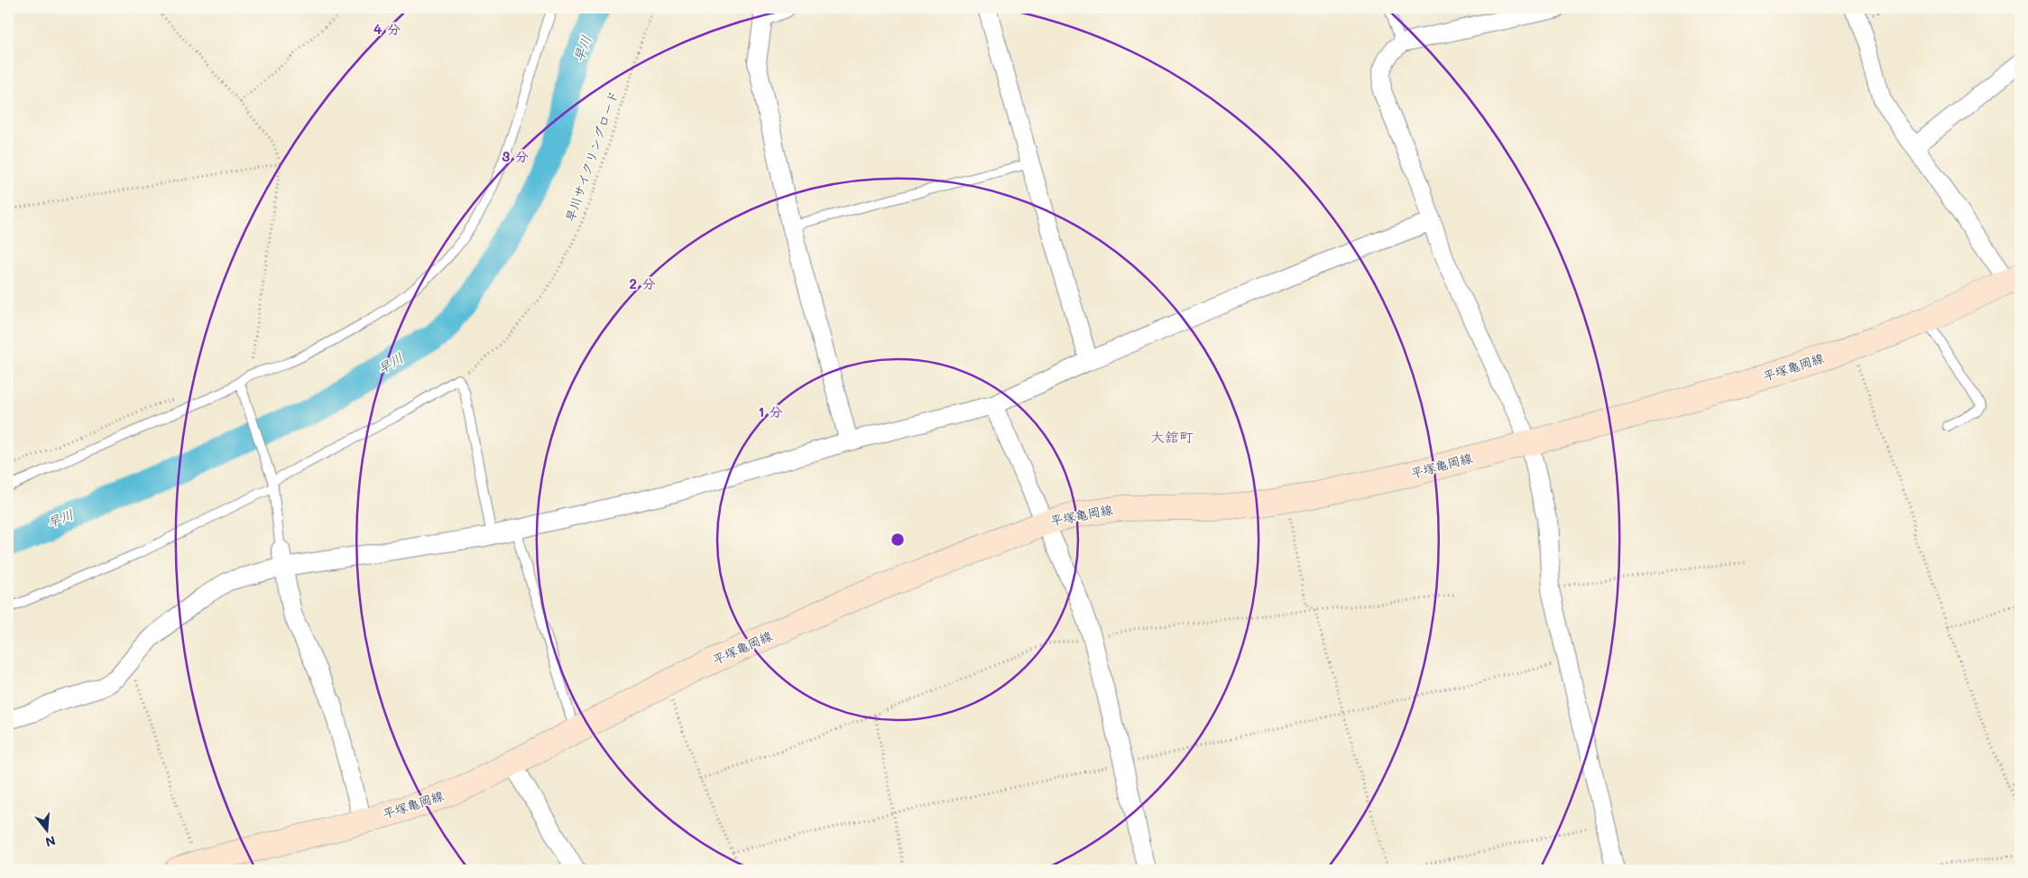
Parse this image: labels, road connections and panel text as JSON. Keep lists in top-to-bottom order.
{
  "streets": {
    "main road": ["平塚亀岡線"],
    "path": ["早川サイクリングロード"]
  },
  "districts": ["大舘町"],
  "water": ["早川"],
  "north": "bottom",
  "rings": [
    "4 分",
    "3 分",
    "2 分",
    "1 分"
  ]
}
